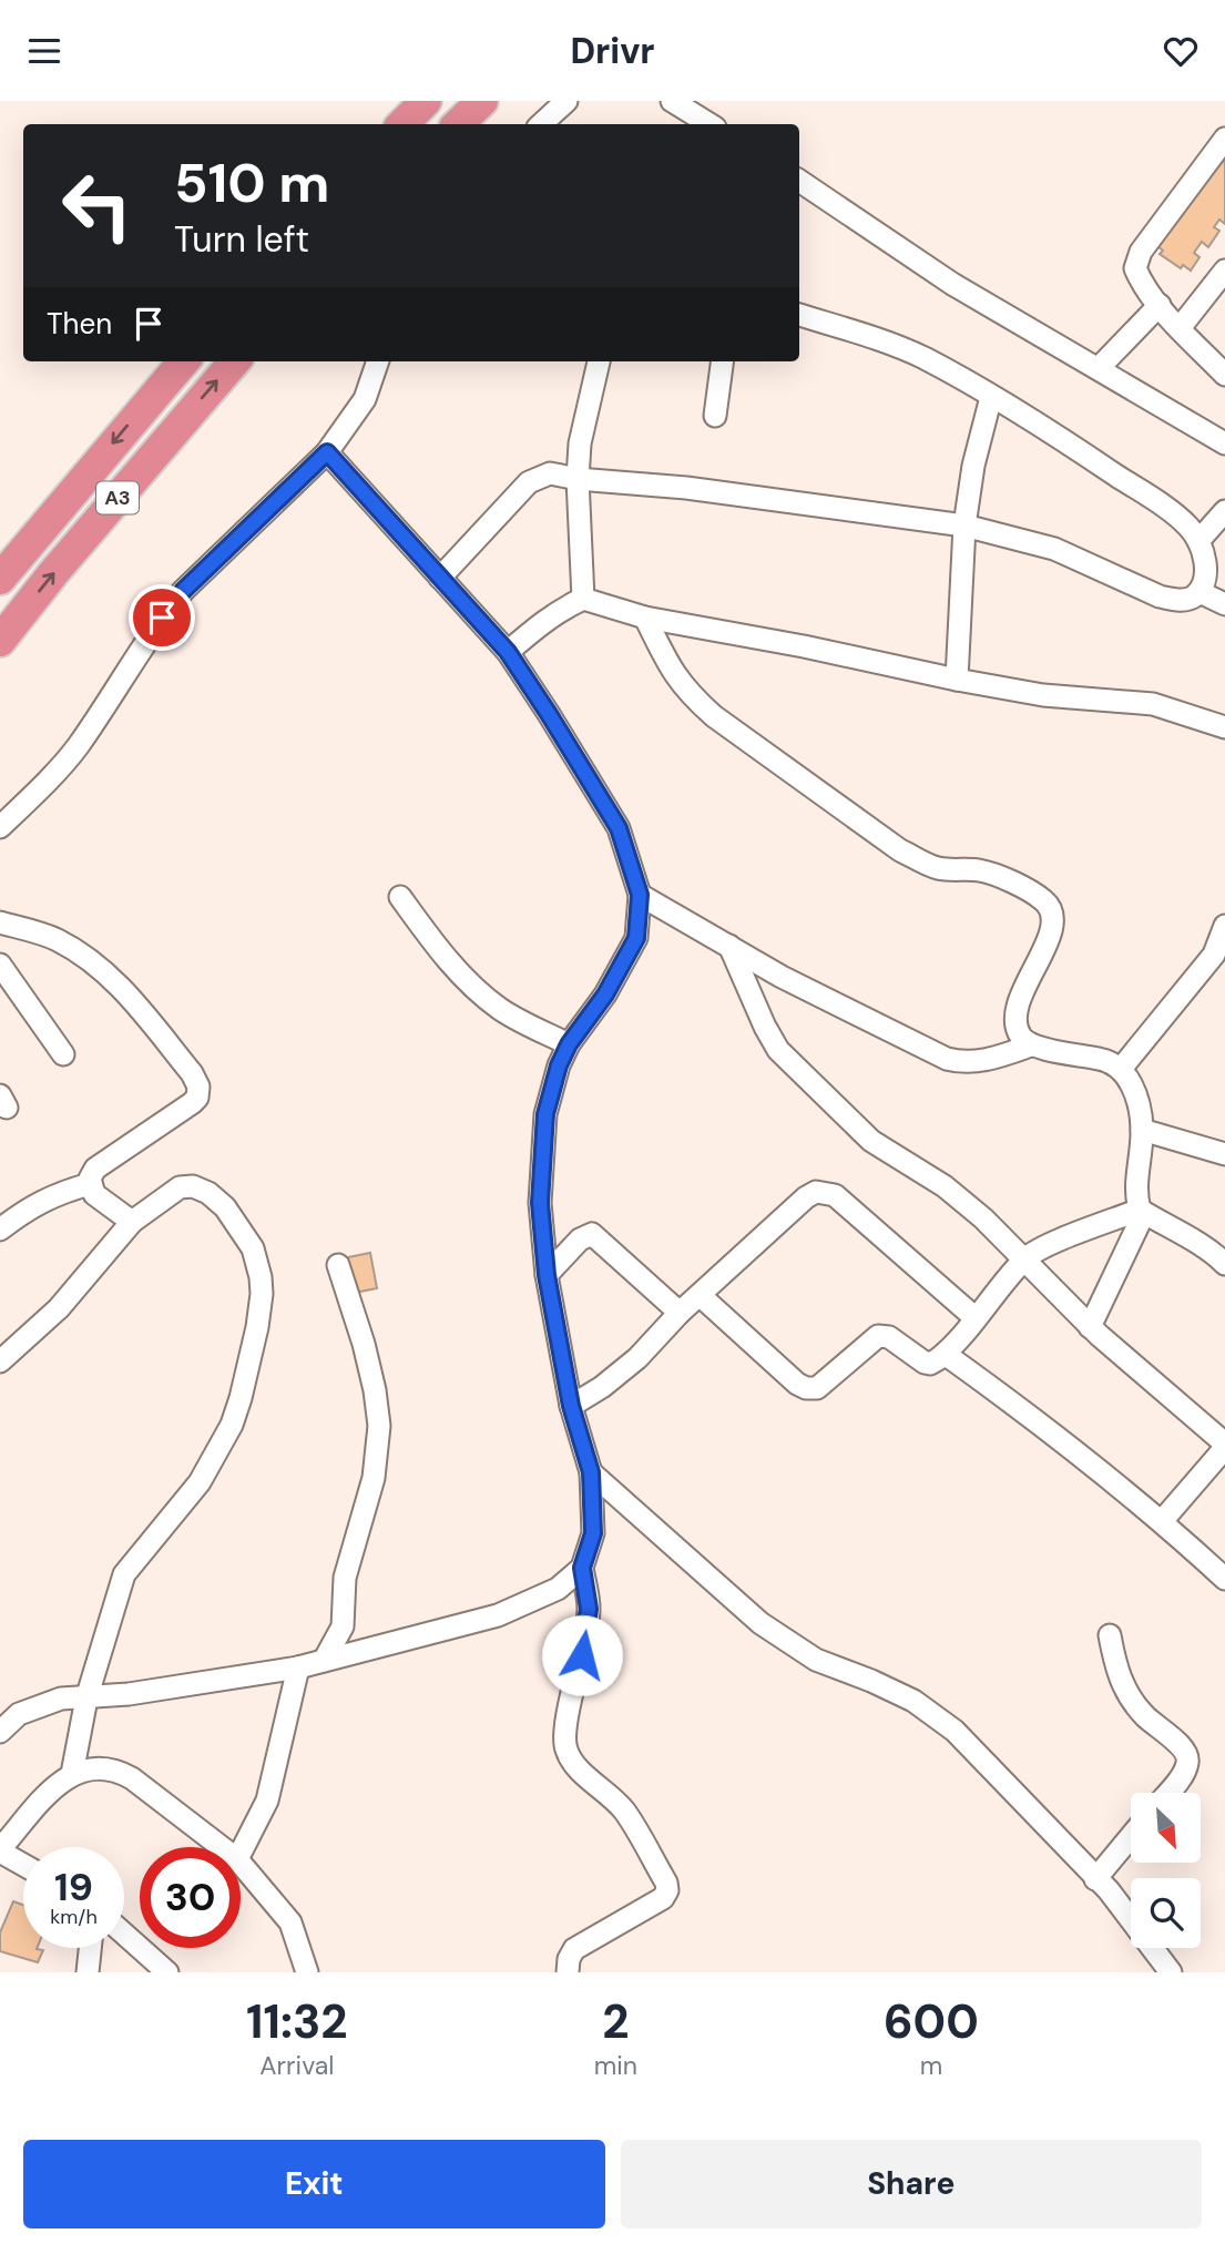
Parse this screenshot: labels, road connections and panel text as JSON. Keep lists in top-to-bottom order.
{
  "streets": {
    "highway": ["A3"]
  },
  "north": "bottom right",
  "page": {
    "header": "Drivr",
    "turn": ["510 m", "Turn left"],
    "then": "Then",
    "speed": "19 km/h",
    "limit": "30",
    "eta": [
      "11:32",
      "Arrival",
      "2",
      "min",
      "600",
      "m"
    ],
    "buttons": ["Exit", "Share"]
  }
}
